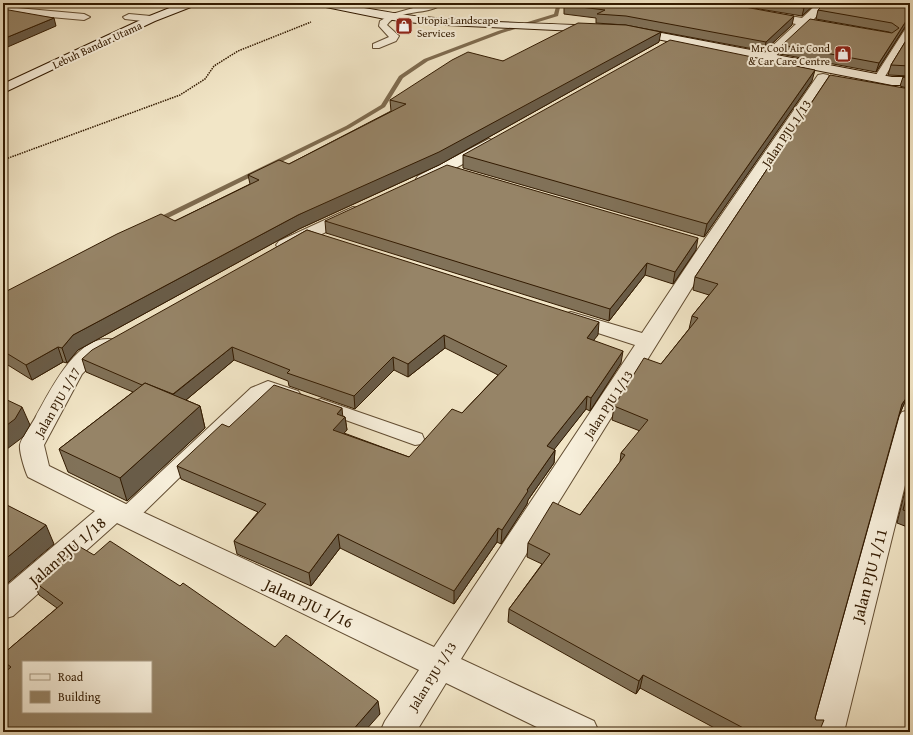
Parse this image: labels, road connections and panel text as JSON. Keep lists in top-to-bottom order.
{
  "streets": {
    "street": [
      "Lebuh Bandar Utama",
      "Jalan PJU 1/13",
      "Jalan PJU 1/17",
      "Jalan PJU 1/18",
      "Jalan PJU 1/11",
      "Jalan PJU 1/16"
    ]
  },
  "crossings": [
    ["Jalan PJU 1/13", "Jalan PJU 1/16"],
    ["Jalan PJU 1/17", "Jalan PJU 1/16"],
    ["Jalan PJU 1/18", "Jalan PJU 1/16"]
  ],
  "places": {
    "shop": ["Utopia Landscape Services", "Mr Cool Air Cond & Car Care Centre"]
  },
  "legend": ["Road", "Building"]
}
